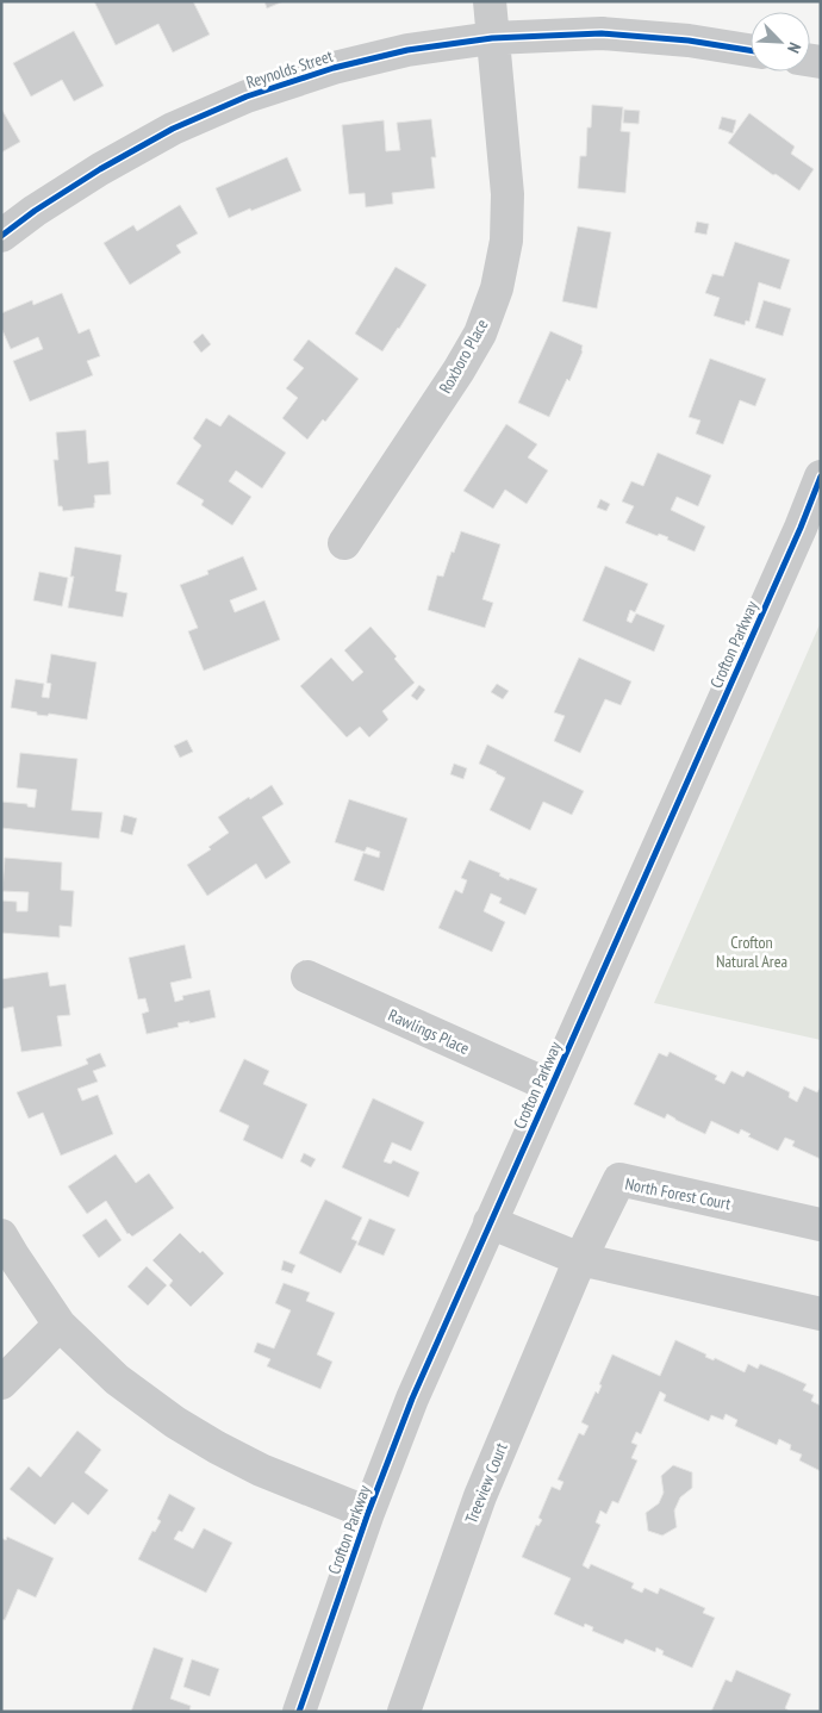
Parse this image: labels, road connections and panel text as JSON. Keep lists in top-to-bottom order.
{
  "streets": {
    "street": [
      "Reynolds Street",
      "Roxboro Place",
      "Crofton Parkway",
      "Rawlings Place",
      "North Forest Court",
      "Treeview Court"
    ]
  },
  "crossings": [
    ["Reynolds Street", "Roxboro Place"],
    ["Crofton Parkway", "Rawlings Place"],
    ["North Forest Court", "Treeview Court"]
  ],
  "parks": ["Crofton Natural Area"],
  "north": "bottom right"
}
